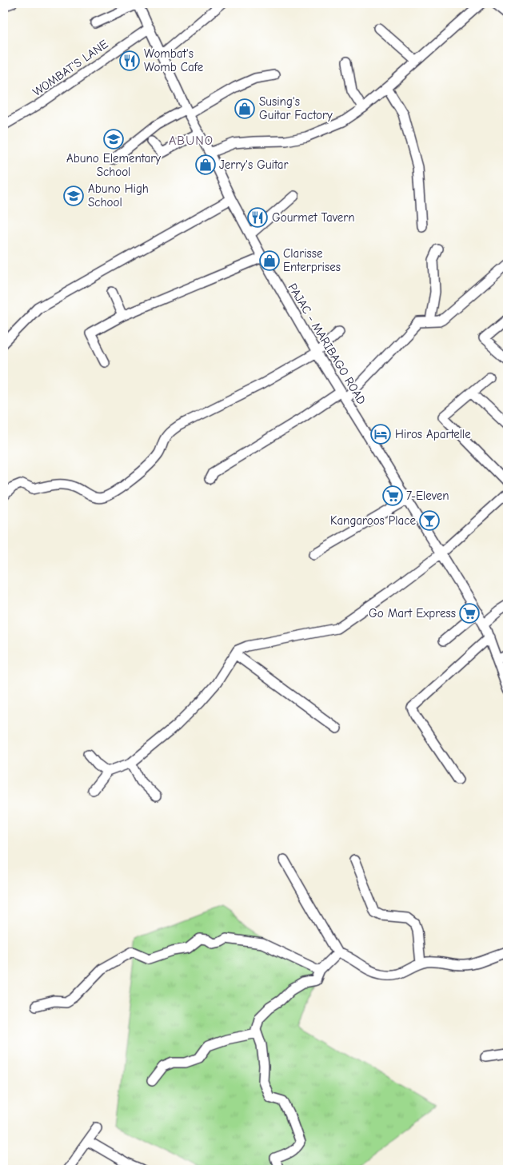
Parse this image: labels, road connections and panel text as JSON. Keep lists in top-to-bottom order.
{
  "streets": {
    "street": ["WOMBAT'S LANE", "PAJAC - MARIBAGO ROAD"]
  },
  "crossings": [
    ["WOMBAT'S LANE", "PAJAC - MARIBAGO ROAD"]
  ],
  "districts": ["ABUNO"],
  "places": {
    "restaurant": ["Wombat's Womb Cafe", "Gourmet Tavern"],
    "shop": ["Susing's Guitar Factory", "Jerry's Guitar", "Clarisse Enterprises"],
    "school or university": ["Abuno Elementary School", "Abuno High School"],
    "hotel": ["Hiros Apartelle"],
    "supermarket": ["7-Eleven", "Go Mart Express"],
    "bar": ["Kangaroos Place"]
  }
}
